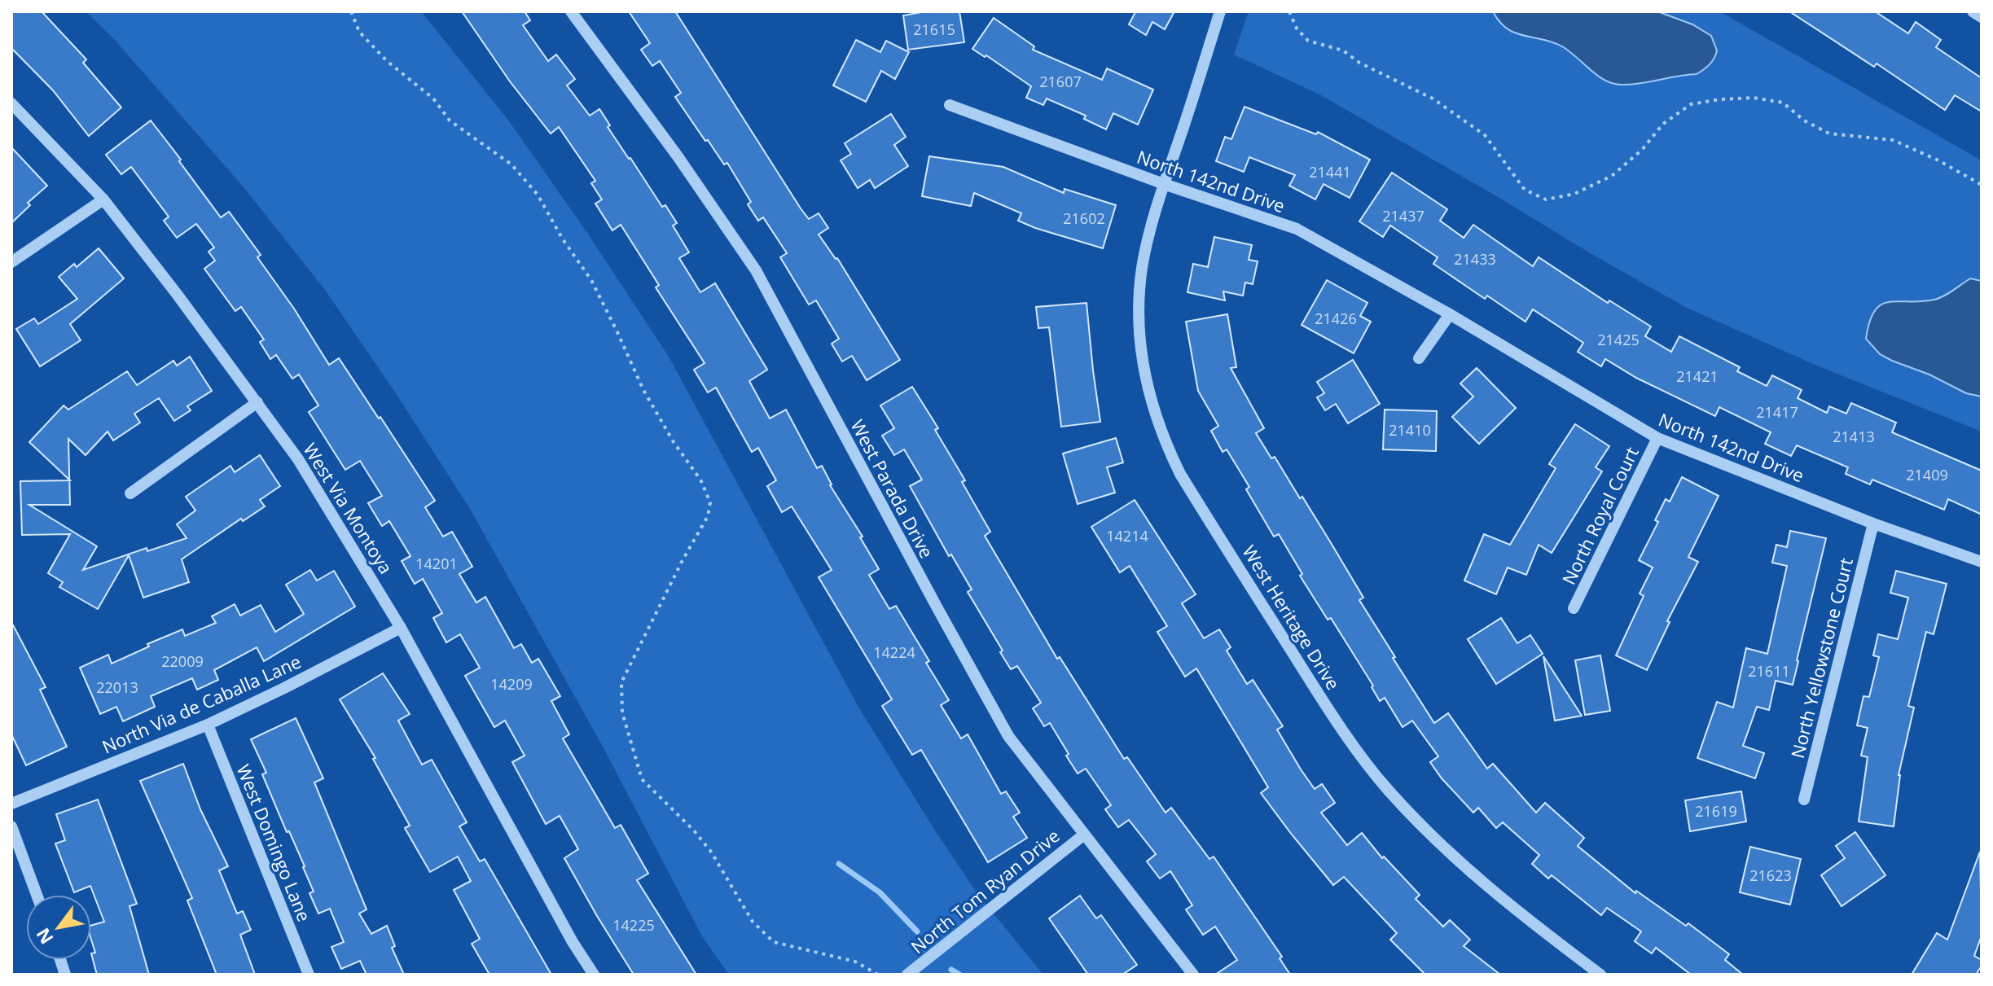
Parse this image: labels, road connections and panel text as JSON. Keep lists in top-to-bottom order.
{
  "streets": {
    "street": [
      "North 142nd Drive",
      "West Parada Drive",
      "West Via Montoya",
      "North Royal Court",
      "West Heritage Drive",
      "North Yellowstone Court",
      "North Via de Caballa Lane",
      "West Domingo Lane",
      "North Tom Ryan Drive"
    ]
  },
  "crossings": [
    ["North 142nd Drive", "North Royal Court"],
    ["North 142nd Drive", "West Heritage Drive"],
    ["North 142nd Drive", "North Yellowstone Court"],
    ["West Parada Drive", "North Tom Ryan Drive"],
    ["West Via Montoya", "North Via de Caballa Lane"],
    ["North Via de Caballa Lane", "West Domingo Lane"]
  ],
  "house_numbers": [
    "21615",
    "21607",
    "21441",
    "21437",
    "21602",
    "21433",
    "21426",
    "21425",
    "21421",
    "21417",
    "21410",
    "21413",
    "21409",
    "14214",
    "14201",
    "14224",
    "22009",
    "21611",
    "14209",
    "22013",
    "21619",
    "21623",
    "14225"
  ],
  "north": "bottom left"
}
